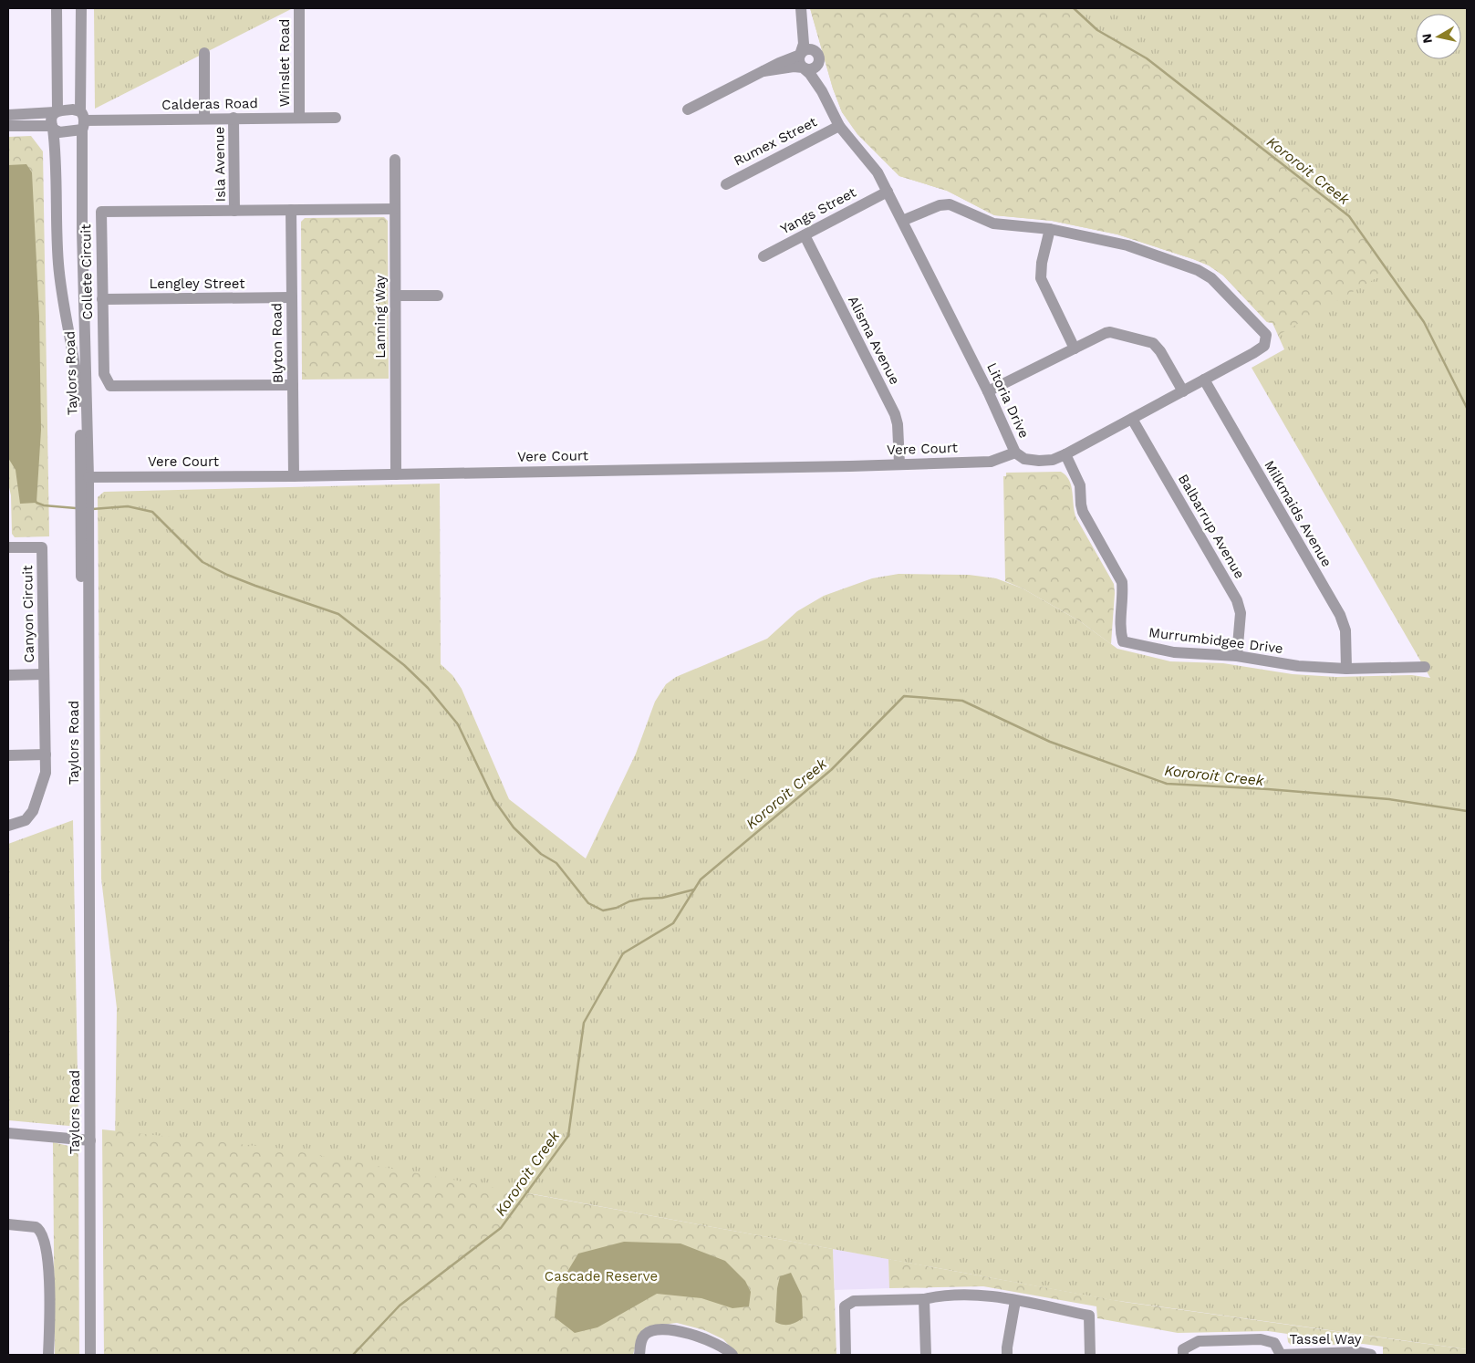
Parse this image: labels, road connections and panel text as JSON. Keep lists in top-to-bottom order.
{
  "streets": {
    "street": [
      "Winslet Road",
      "Calderas Road",
      "Rumex Street",
      "Isla Avenue",
      "Yangs Street",
      "Collete Circuit",
      "Lengley Street",
      "Lanning Way",
      "Alisma Avenue",
      "Blyton Road",
      "Taylors Road",
      "Litoria Drive",
      "Vere Court",
      "Milkmaids Avenue",
      "Balbarrup Avenue",
      "Canyon Circuit",
      "Murrumbidgee Drive",
      "Tassel Way"
    ]
  },
  "crossings": [
    ["Winslet Road", "Calderas Road"],
    ["Calderas Road", "Isla Avenue"],
    ["Calderas Road", "Taylors Road"],
    ["Rumex Street", "Litoria Drive"],
    ["Isla Avenue", "Collete Circuit"],
    ["Yangs Street", "Alisma Avenue"],
    ["Yangs Street", "Litoria Drive"],
    ["Collete Circuit", "Lengley Street"],
    ["Collete Circuit", "Lanning Way"],
    ["Collete Circuit", "Blyton Road"],
    ["Lengley Street", "Blyton Road"],
    ["Lanning Way", "Vere Court"],
    ["Alisma Avenue", "Vere Court"],
    ["Blyton Road", "Vere Court"],
    ["Taylors Road", "Vere Court"],
    ["Litoria Drive", "Vere Court"],
    ["Litoria Drive", "Milkmaids Avenue"],
    ["Litoria Drive", "Balbarrup Avenue"],
    ["Litoria Drive", "Murrumbidgee Drive"],
    ["Milkmaids Avenue", "Murrumbidgee Drive"],
    ["Balbarrup Avenue", "Murrumbidgee Drive"]
  ],
  "water": ["Kororoit Creek"],
  "parks": ["Cascade Reserve"],
  "north": "left"
}
